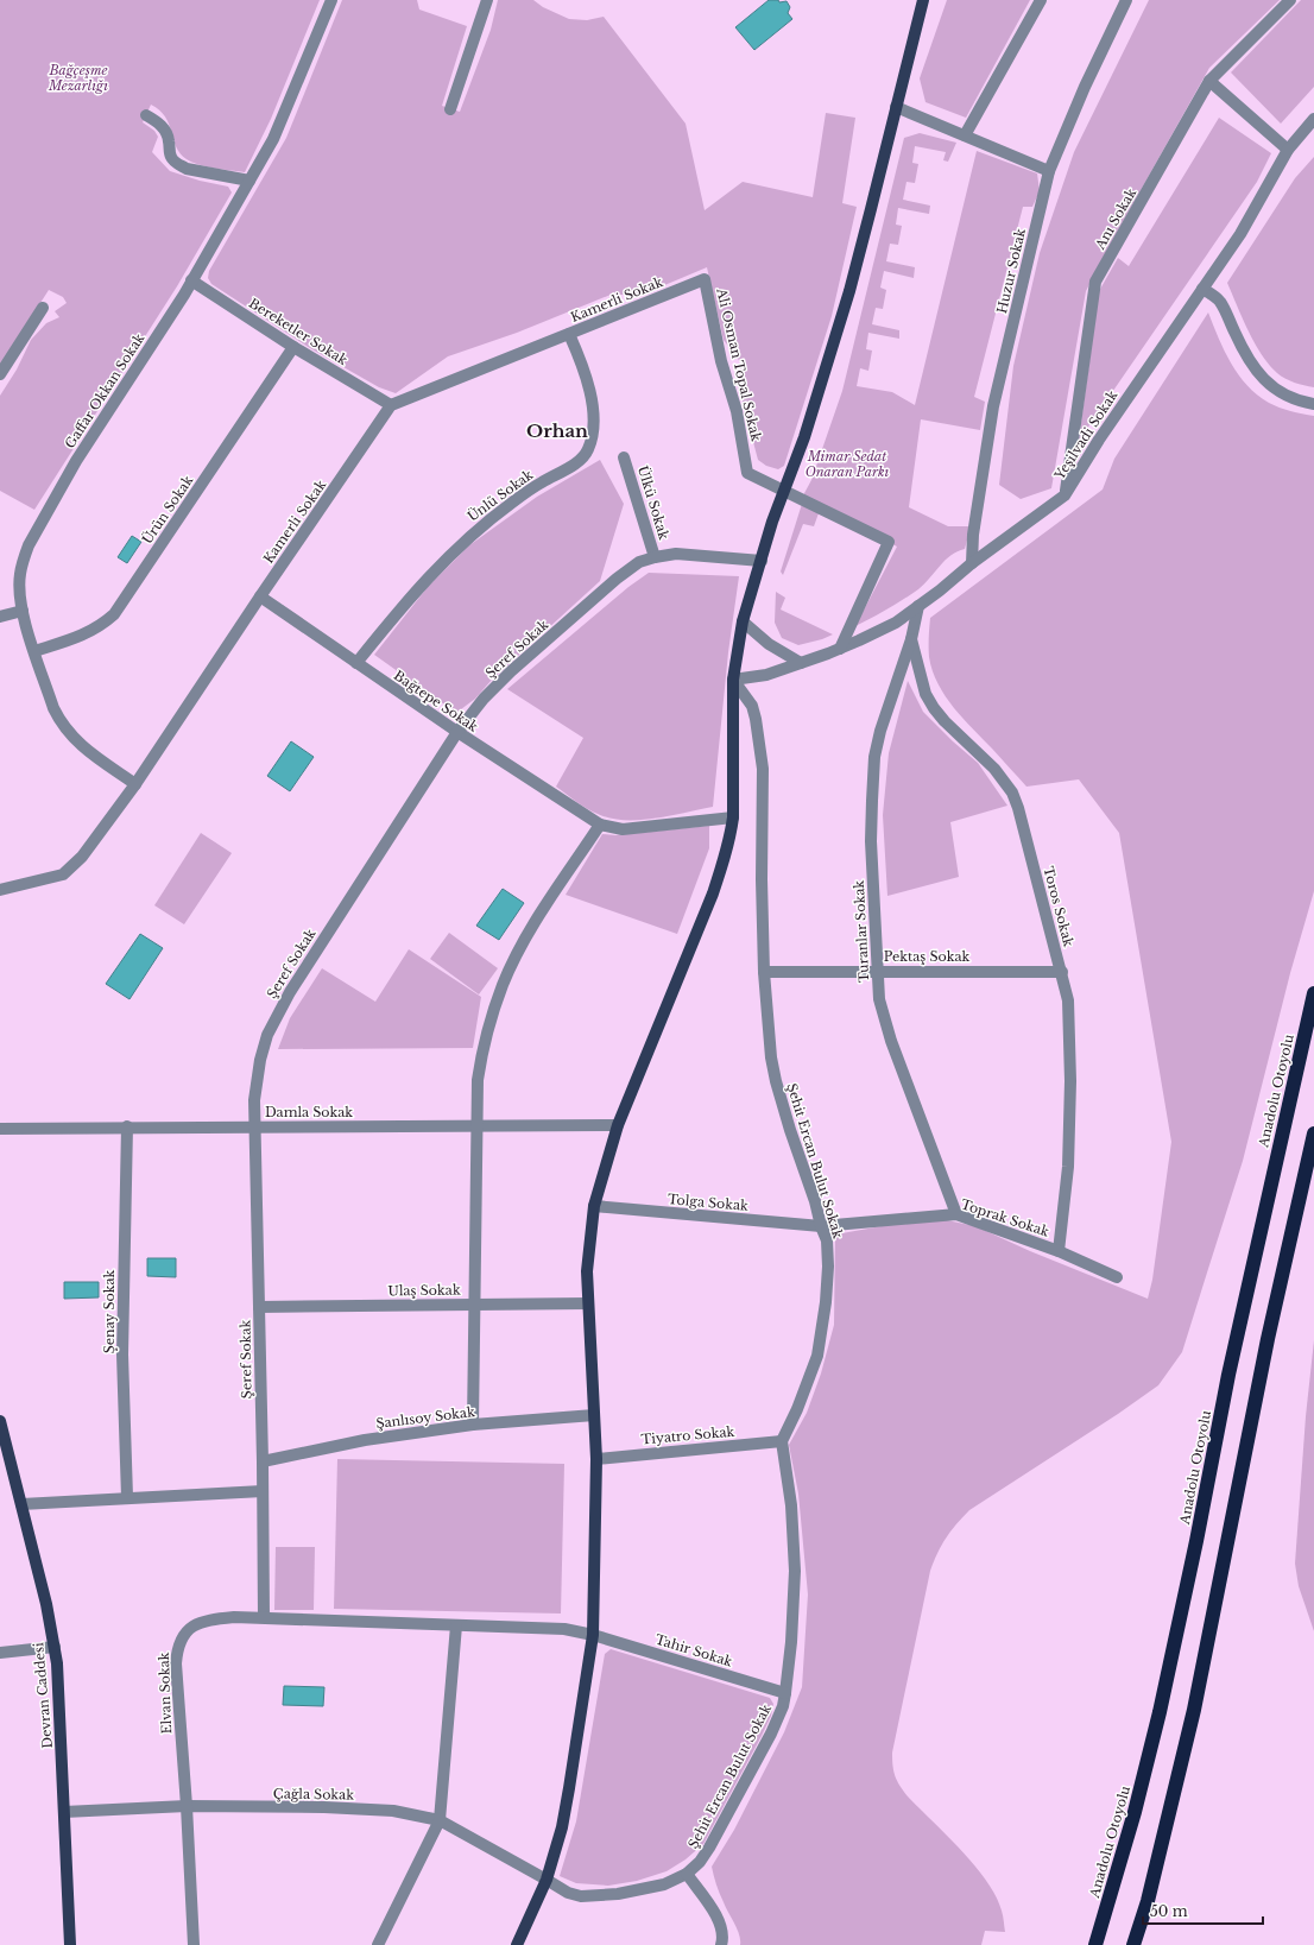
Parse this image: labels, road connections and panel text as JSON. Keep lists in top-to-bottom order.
{
  "streets": {
    "highway": ["Anadolu Otoyolu"],
    "main road": ["Devran Caddesi"],
    "street": [
      "Anı Sokak",
      "Huzur Sokak",
      "Kamerli Sokak",
      "Bereketler Sokak",
      "Ali Osman Topal Sokak",
      "Gaffar Okkan Sokak",
      "Yeşilvadi Sokak",
      "Ünlü Sokak",
      "Ülkü Sokak",
      "Ürün Sokak",
      "Şeref Sokak",
      "Bağtepe Sokak",
      "Toros Sokak",
      "Turanlar Sokak",
      "Pektaş Sokak",
      "Damla Sokak",
      "Şehit Ercan Bulut Sokak",
      "Tolga Sokak",
      "Toprak Sokak",
      "Ulaş Sokak",
      "Şenay Sokak",
      "Şanlısoy Sokak",
      "Tiyatro Sokak",
      "Tahir Sokak",
      "Elvan Sokak",
      "Çağla Sokak"
    ]
  },
  "crossings": [
    ["Anı Sokak", "Yeşilvadi Sokak"],
    ["Huzur Sokak", "Yeşilvadi Sokak"],
    ["Kamerli Sokak", "Bereketler Sokak"],
    ["Kamerli Sokak", "Ali Osman Topal Sokak"],
    ["Kamerli Sokak", "Gaffar Okkan Sokak"],
    ["Kamerli Sokak", "Ünlü Sokak"],
    ["Kamerli Sokak", "Bağtepe Sokak"],
    ["Bereketler Sokak", "Gaffar Okkan Sokak"],
    ["Bereketler Sokak", "Ürün Sokak"],
    ["Gaffar Okkan Sokak", "Ürün Sokak"],
    ["Yeşilvadi Sokak", "Toros Sokak"],
    ["Yeşilvadi Sokak", "Şehit Ercan Bulut Sokak"],
    ["Ünlü Sokak", "Bağtepe Sokak"],
    ["Ülkü Sokak", "Şeref Sokak"],
    ["Şeref Sokak", "Bağtepe Sokak"],
    ["Şeref Sokak", "Damla Sokak"],
    ["Şeref Sokak", "Ulaş Sokak"],
    ["Şeref Sokak", "Şanlısoy Sokak"],
    ["Şeref Sokak", "Elvan Sokak"],
    ["Toros Sokak", "Turanlar Sokak"],
    ["Toros Sokak", "Pektaş Sokak"],
    ["Toros Sokak", "Toprak Sokak"],
    ["Turanlar Sokak", "Pektaş Sokak"],
    ["Turanlar Sokak", "Toprak Sokak"],
    ["Pektaş Sokak", "Şehit Ercan Bulut Sokak"],
    ["Damla Sokak", "Şenay Sokak"],
    ["Şehit Ercan Bulut Sokak", "Tolga Sokak"],
    ["Şehit Ercan Bulut Sokak", "Toprak Sokak"],
    ["Şehit Ercan Bulut Sokak", "Tiyatro Sokak"],
    ["Şehit Ercan Bulut Sokak", "Tahir Sokak"],
    ["Şehit Ercan Bulut Sokak", "Çağla Sokak"],
    ["Tolga Sokak", "Toprak Sokak"],
    ["Tahir Sokak", "Elvan Sokak"],
    ["Elvan Sokak", "Çağla Sokak"],
    ["Devran Caddesi", "Çağla Sokak"]
  ],
  "districts": ["Orhan"],
  "parks": ["Bağçeşme Mezarlığı", "Mimar Sedat Onaran Parkı"],
  "scale_bar": "50 m"
}
